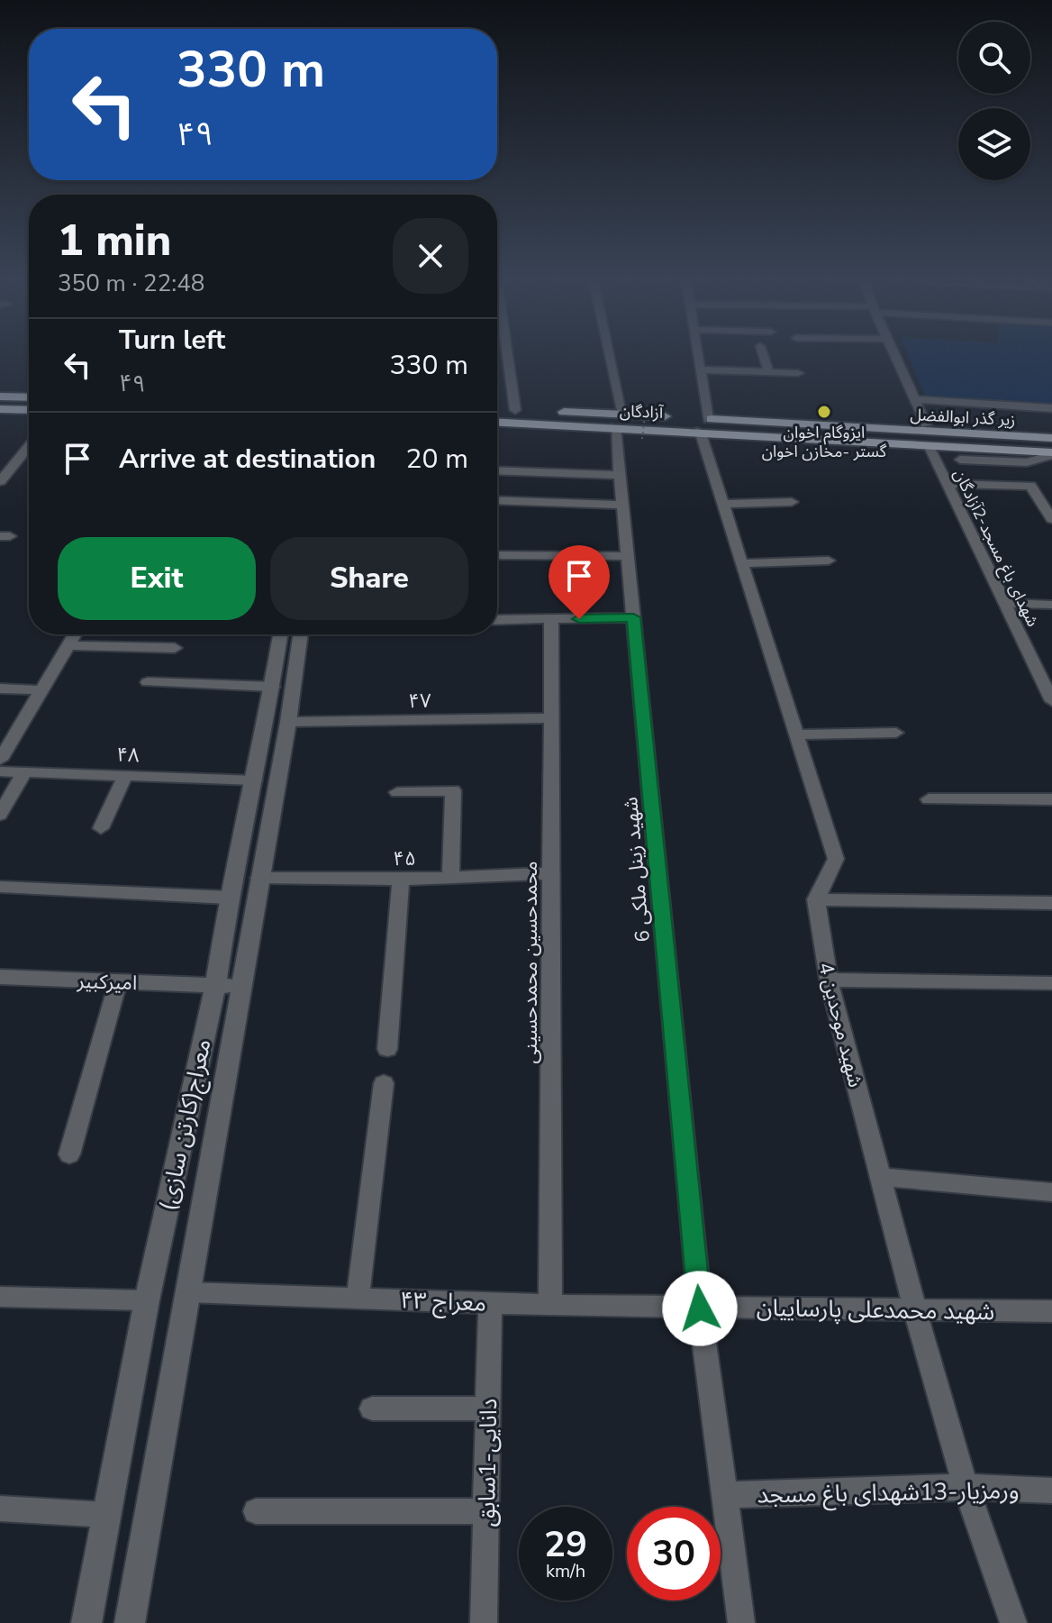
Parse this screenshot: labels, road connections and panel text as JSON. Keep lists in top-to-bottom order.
{
  "streets": {
    "main road": ["آزادگان", "زیر گذر ابوالفضل"],
    "street": [
      "شهدای‌ باغ مسجد-2آزادگان",
      "۴۷",
      "۴۸",
      "۴۵",
      "6 شهید زینل ملکی",
      "محمدحسین محمدحسینی",
      "امیرکبیر",
      "4 شهید موحدین",
      "معراج(کارتن سازی)",
      "معراج ۴۳",
      "شهید محمدعلی پارساییان",
      "دانایی-1سابق",
      "ورمزیار-13شهدای باغ مسجد"
    ]
  },
  "crossings": [
    ["آزادگان", "زیر گذر ابوالفضل"],
    ["آزادگان", "6 شهید زینل ملکی"],
    ["۴۷", "محمدحسین محمدحسینی"],
    ["۴۷", "معراج(کارتن سازی)"],
    ["۴۸", "معراج(کارتن سازی)"],
    ["۴۵", "محمدحسین محمدحسینی"],
    ["۴۵", "معراج(کارتن سازی)"],
    ["6 شهید زینل ملکی", "معراج ۴۳"],
    ["6 شهید زینل ملکی", "شهید محمدعلی پارساییان"],
    ["6 شهید زینل ملکی", "ورمزیار-13شهدای باغ مسجد"],
    ["محمدحسین محمدحسینی", "معراج ۴۳"],
    ["امیرکبیر", "معراج(کارتن سازی)"],
    ["4 شهید موحدین", "شهید محمدعلی پارساییان"],
    ["4 شهید موحدین", "ورمزیار-13شهدای باغ مسجد"],
    ["معراج(کارتن سازی)", "معراج ۴۳"],
    ["معراج ۴۳", "شهید محمدعلی پارساییان"],
    ["معراج ۴۳", "دانایی-1سابق"]
  ],
  "places": ["ایزوگام اخوان گستر -مخازن اخوان"],
  "page": {
    "turn": ["330 m", "۴۹"],
    "heading": ["1 min", "350 m · 22:48"],
    "list": [
      {
        "name": "Turn left",
        "note": "۴۹",
        "value": "330 m"
      },
      {
        "name": "Arrive at destination",
        "value": "20 m"
      }
    ],
    "buttons": ["Exit", "Share"],
    "speed": "29 km/h",
    "limit": "30"
  }
}
